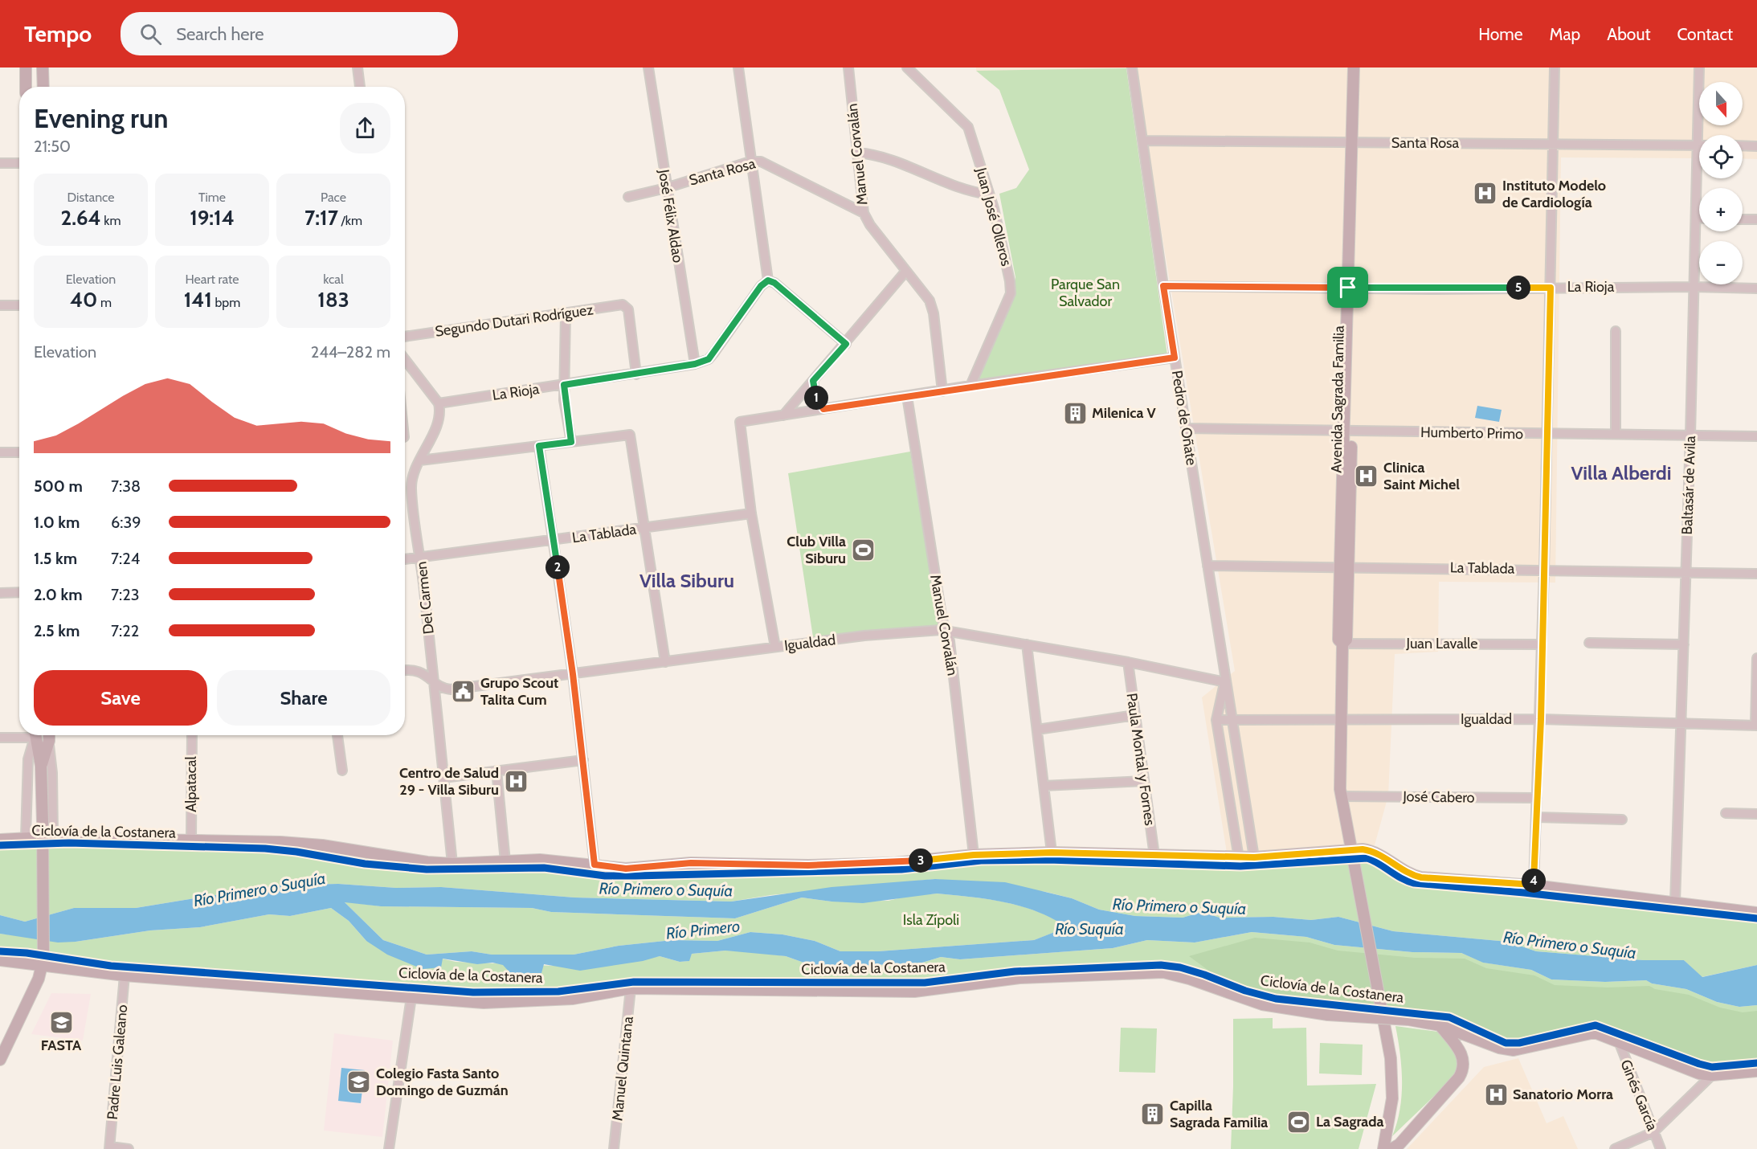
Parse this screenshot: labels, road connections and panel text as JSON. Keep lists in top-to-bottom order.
{
  "streets": {
    "main road": ["Avenida Sagrada Familia"],
    "street": [
      "Santa Rosa",
      "Manuel Corvalán",
      "José Félix Aldao",
      "Juan José Olleros",
      "La Rioja",
      "Segundo Dutari Rodríguez",
      "Pedro de Oñate",
      "Humberto Primo",
      "Baltasár de Avila",
      "La Tablada",
      "Del Carmen",
      "Igualdad",
      "Juan Lavalle",
      "Paula Montal y Fornes",
      "Alpatacal",
      "José Cabero",
      "Padre Luis Galeano",
      "Manuel Quintana",
      "Ginés García"
    ],
    "cycle path": ["Ciclovía de la Costanera"]
  },
  "crossings": [
    ["Santa Rosa", "Manuel Corvalán"],
    ["Santa Rosa", "José Félix Aldao"],
    ["Santa Rosa", "Avenida Sagrada Familia"],
    ["Santa Rosa", "Pedro de Oñate"],
    ["Santa Rosa", "Baltasár de Avila"],
    ["Manuel Corvalán", "Igualdad"],
    ["José Félix Aldao", "La Rioja"],
    ["La Rioja", "Segundo Dutari Rodríguez"],
    ["La Rioja", "Avenida Sagrada Familia"],
    ["La Rioja", "Pedro de Oñate"],
    ["La Rioja", "Baltasár de Avila"],
    ["La Rioja", "Del Carmen"],
    ["Avenida Sagrada Familia", "Humberto Primo"],
    ["Avenida Sagrada Familia", "La Tablada"],
    ["Avenida Sagrada Familia", "Igualdad"],
    ["Avenida Sagrada Familia", "Juan Lavalle"],
    ["Avenida Sagrada Familia", "José Cabero"],
    ["Pedro de Oñate", "Humberto Primo"],
    ["Pedro de Oñate", "La Tablada"],
    ["Pedro de Oñate", "Igualdad"],
    ["Humberto Primo", "Baltasár de Avila"],
    ["Baltasár de Avila", "La Tablada"],
    ["Baltasár de Avila", "Igualdad"],
    ["La Tablada", "Del Carmen"],
    ["Del Carmen", "Igualdad"],
    ["Igualdad", "Paula Montal y Fornes"]
  ],
  "districts": ["Villa Alberdi", "Villa Siburu"],
  "water": ["Río Primero o Suquía", "Río Suquía", "Río Primero"],
  "parks": ["Parque San Salvador", "Isla Zípoli"],
  "places": {
    "hospital": [
      "Instituto Modelo de Cardiología",
      "Clinica Saint Michel",
      "Centro de Salud 29 - Villa Siburu",
      "Sanatorio Morra"
    ],
    "building": ["Milenica V", "Capilla Sagrada Familia"],
    "sports": ["Club Villa Siburu", "La Sagrada"],
    "public building": ["Grupo Scout Talita Cum"],
    "school or university": ["FASTA", "Colegio Fasta Santo Domingo de Guzmán"]
  },
  "north": "bottom",
  "page": {
    "header": "Tempo",
    "search": "Search here",
    "nav": [
      "Home",
      "Map",
      "About",
      "Contact"
    ],
    "map_buttons": ["+", "−"],
    "heading": ["Evening run", "21:50"],
    "stats": [
      ["Distance", "2.64 km"],
      ["Time", "19:14"],
      ["Pace", "7:17 /km"],
      ["Elevation", "40 m"],
      ["Heart rate", "141 bpm"],
      ["kcal", "183"]
    ],
    "pins": [
      "5",
      "1",
      "2",
      "3",
      "4"
    ],
    "chart": ["Elevation", "244–282 m"],
    "list": [
      {
        "name": "500 m",
        "note": "7:38"
      },
      {
        "name": "1.0 km",
        "note": "6:39"
      },
      {
        "name": "1.5 km",
        "note": "7:24"
      },
      {
        "name": "2.0 km",
        "note": "7:23"
      },
      {
        "name": "2.5 km",
        "note": "7:22"
      }
    ],
    "buttons": ["Save", "Share"]
  }
}
